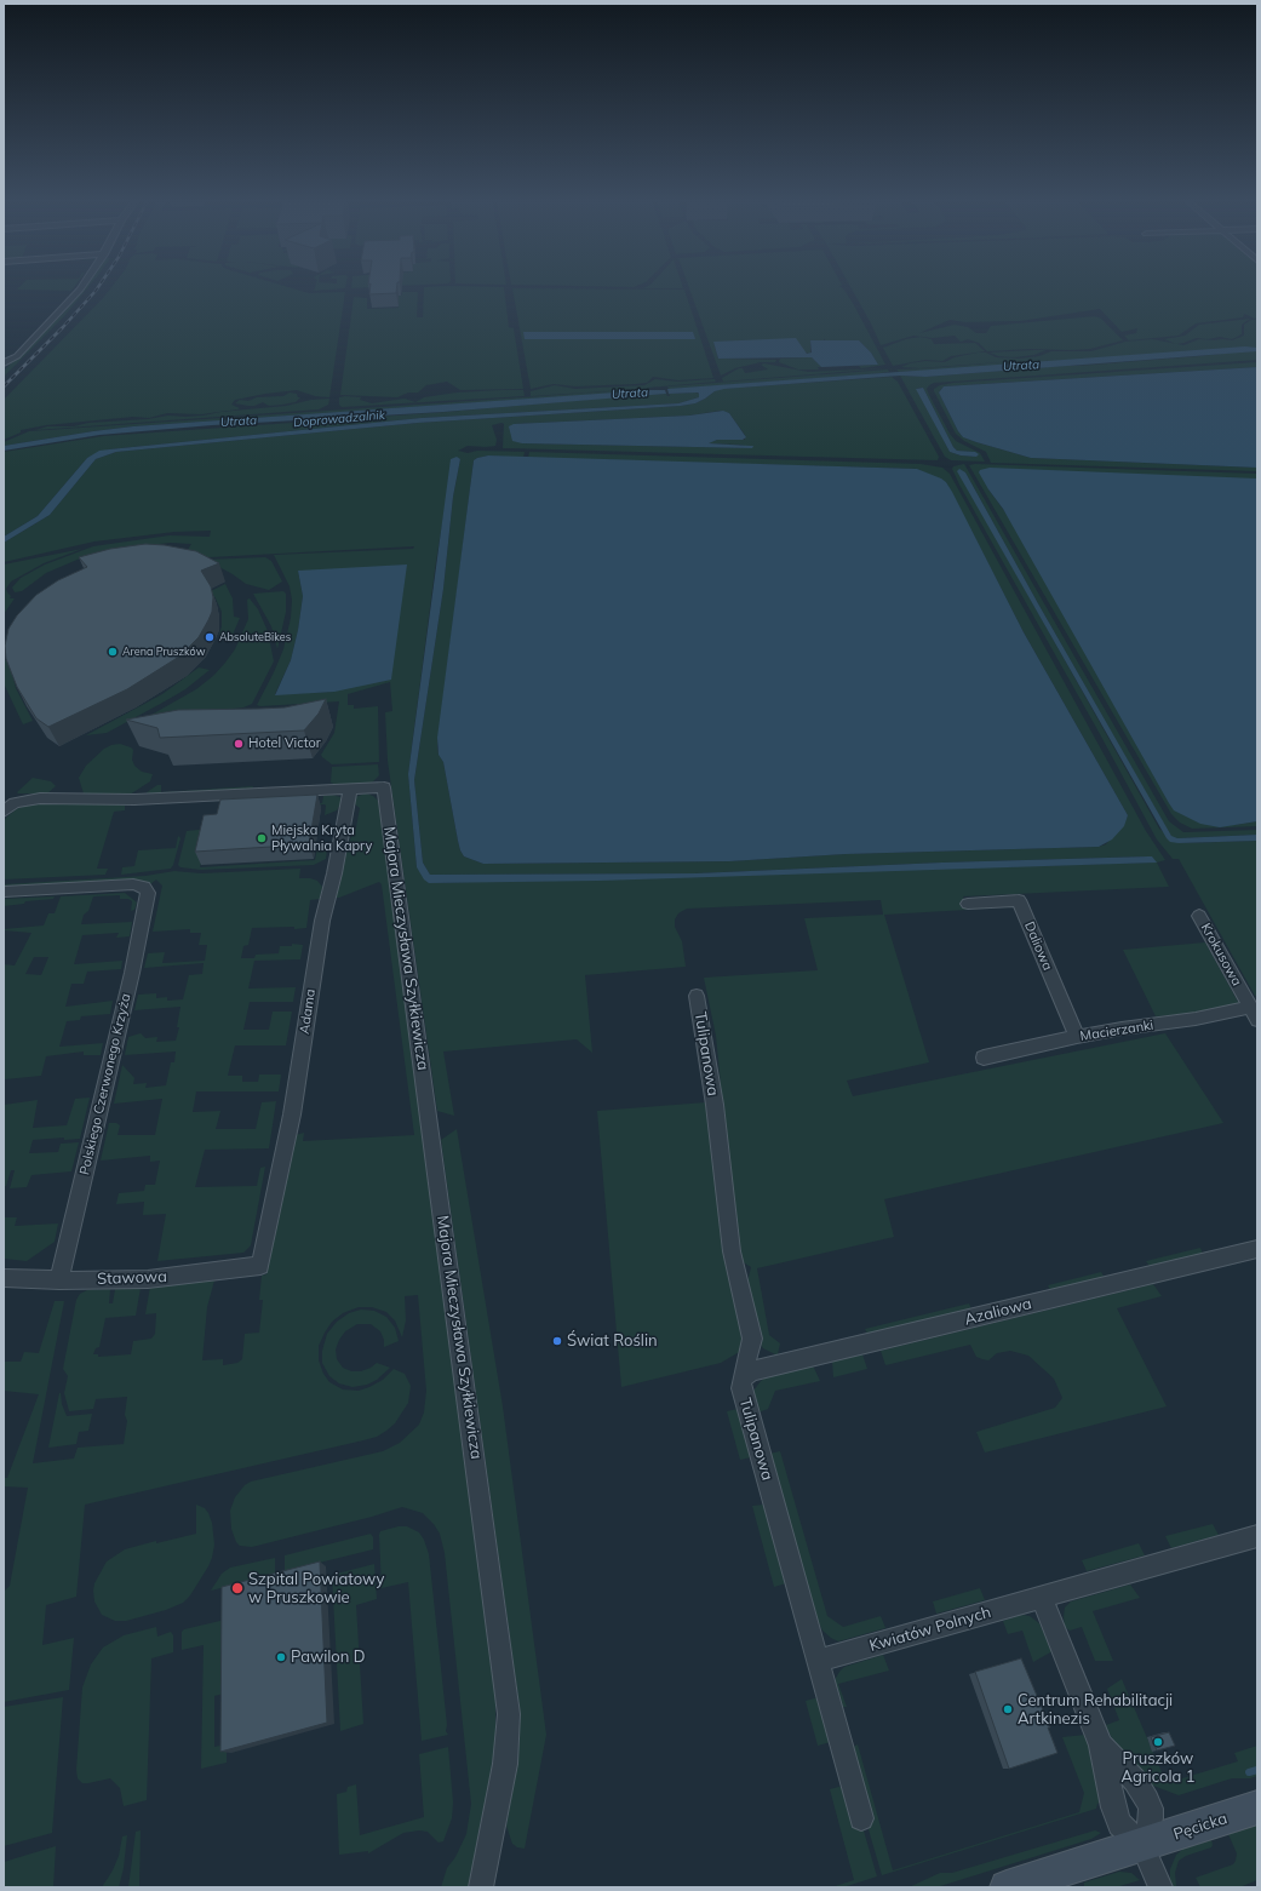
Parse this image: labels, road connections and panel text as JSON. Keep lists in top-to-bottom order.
{
  "streets": {
    "street": [
      "Daliowa",
      "Majora Mieczysława Szyłkiewicza",
      "Krokusowa",
      "Adama",
      "Macierzanki",
      "Tulipanowa",
      "Polskiego Czerwonego Krzyża",
      "Stawowa",
      "Azaliowa",
      "Kwiatów Polnych",
      "Pęcicka"
    ]
  },
  "crossings": [
    ["Daliowa", "Macierzanki"],
    ["Majora Mieczysława Szyłkiewicza", "Adama"],
    ["Krokusowa", "Macierzanki"],
    ["Adama", "Stawowa"],
    ["Tulipanowa", "Azaliowa"],
    ["Tulipanowa", "Kwiatów Polnych"],
    ["Polskiego Czerwonego Krzyża", "Stawowa"]
  ],
  "water": ["Utrata", "Doprowadzalnik"],
  "places": [
    "AbsoluteBikes",
    "Arena Pruszków",
    "Hotel Victor",
    "Miejska Kryta Pływalnia Kapry",
    "Świat Roślin",
    "Szpital Powiatowy w Pruszkowie",
    "Pawilon D",
    "Centrum Rehabilitacji Artkinezis",
    "Pruszków Agricola 1"
  ]
}
